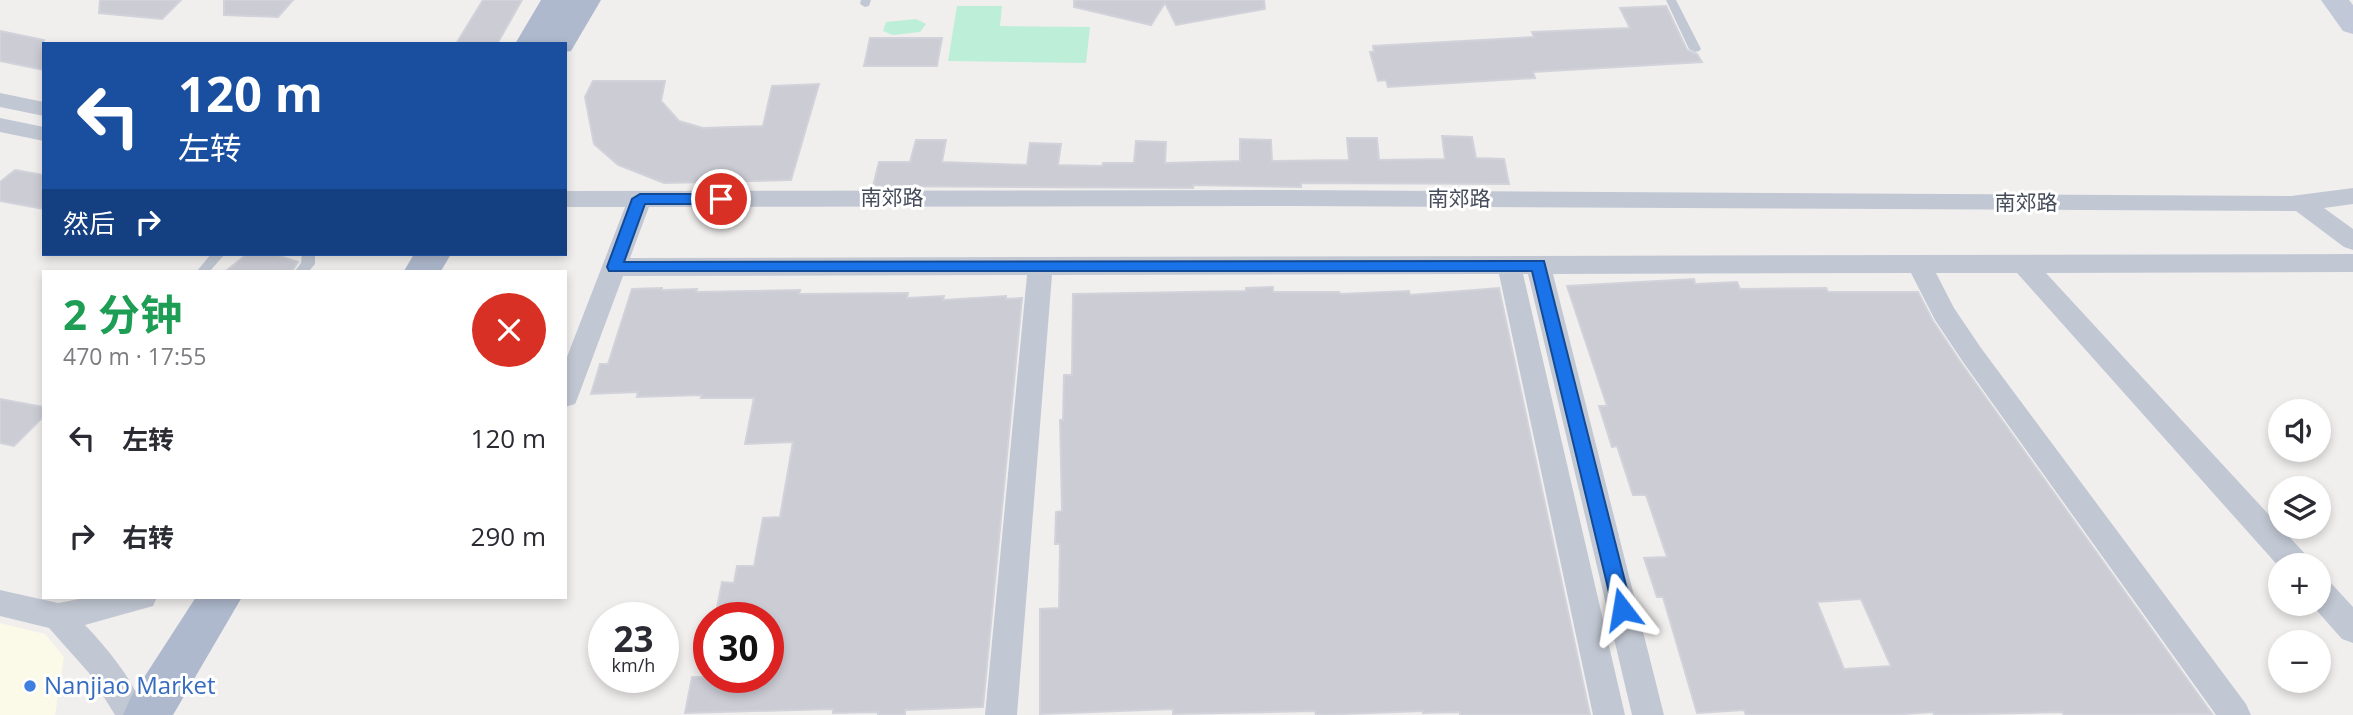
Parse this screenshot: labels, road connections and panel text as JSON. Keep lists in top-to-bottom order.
{
  "streets": {
    "street": ["南郊路"]
  },
  "places": ["Nanjiao Market"],
  "page": {
    "turn": ["120 m", "左转"],
    "then": "然后",
    "heading": ["2 分钟", "470 m · 17:55"],
    "list": [
      {
        "name": "左转",
        "value": "120 m"
      },
      {
        "name": "右转",
        "value": "290 m"
      }
    ],
    "map_buttons": ["+", "−"],
    "speed": "23 km/h",
    "limit": "30"
  }
}
